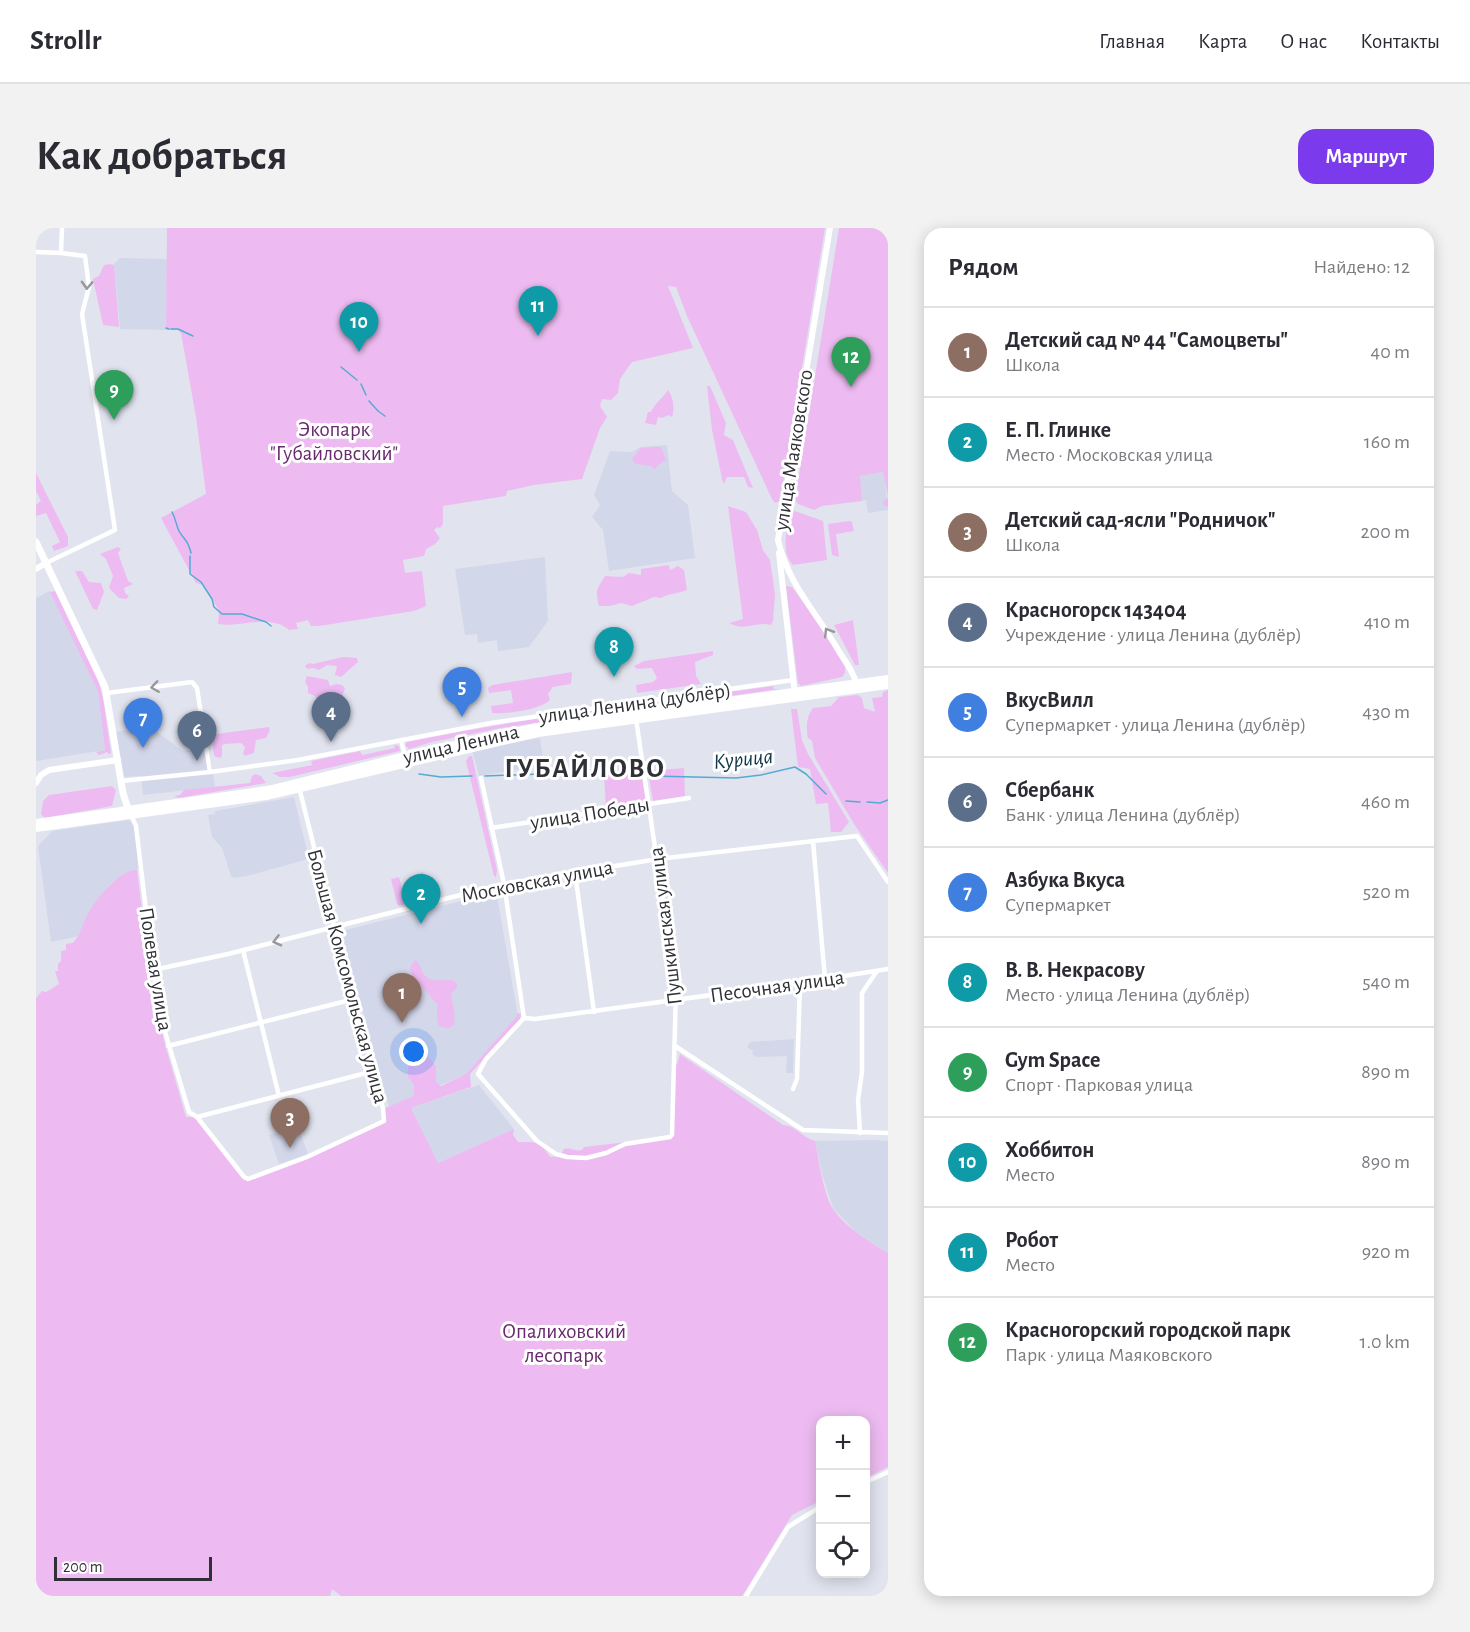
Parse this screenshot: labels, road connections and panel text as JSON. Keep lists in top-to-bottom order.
{
  "streets": {
    "main road": ["улица Ленина"],
    "street": [
      "улица Маяковского",
      "улица Ленина (дублёр)",
      "улица Победы",
      "Московская улица",
      "Пушкинская улица",
      "Полевая улица",
      "Большая Комсомольская улица",
      "Песочная улица"
    ]
  },
  "crossings": [
    ["улица Маяковского", "улица Ленина"],
    ["улица Ленина", "Пушкинская улица"],
    ["улица Ленина", "Полевая улица"],
    ["улица Ленина", "Большая Комсомольская улица"],
    ["улица Победы", "Пушкинская улица"],
    ["Московская улица", "Пушкинская улица"],
    ["Московская улица", "Полевая улица"],
    ["Московская улица", "Большая Комсомольская улица"],
    ["Пушкинская улица", "Песочная улица"],
    ["Полевая улица", "Большая Комсомольская улица"]
  ],
  "districts": ["ГУБАЙЛОВО"],
  "water": ["Курица"],
  "parks": ["Экопарк \"Губайловский\"", "Опалиховский лесопарк"],
  "scale_bar": "200 m",
  "page": {
    "header": "Strollr",
    "nav": [
      "Главная",
      "Карта",
      "О нас",
      "Контакты"
    ],
    "buttons": "Маршрут",
    "title": "Как добраться",
    "heading": ["Рядом", "Найдено: 12"],
    "pins": [
      "11",
      "10",
      "12",
      "9",
      "8",
      "5",
      "4",
      "7",
      "6",
      "2",
      "1",
      "3"
    ],
    "list": [
      {
        "mark": "1",
        "name": "Детский сад № 44 \"Самоцветы\"",
        "note": "Школа",
        "value": "40 m"
      },
      {
        "mark": "2",
        "name": "Е. П. Глинке",
        "note": "Место · Московская улица",
        "value": "160 m"
      },
      {
        "mark": "3",
        "name": "Детский сад-ясли \"Родничок\"",
        "note": "Школа",
        "value": "200 m"
      },
      {
        "mark": "4",
        "name": "Красногорск 143404",
        "note": "Учреждение · улица Ленина (дублёр)",
        "value": "410 m"
      },
      {
        "mark": "5",
        "name": "ВкусВилл",
        "note": "Супермаркет · улица Ленина (дублёр)",
        "value": "430 m"
      },
      {
        "mark": "6",
        "name": "Сбербанк",
        "note": "Банк · улица Ленина (дублёр)",
        "value": "460 m"
      },
      {
        "mark": "7",
        "name": "Азбука Вкуса",
        "note": "Супермаркет",
        "value": "520 m"
      },
      {
        "mark": "8",
        "name": "В. В. Некрасову",
        "note": "Место · улица Ленина (дублёр)",
        "value": "540 m"
      },
      {
        "mark": "9",
        "name": "Gym Space",
        "note": "Спорт · Парковая улица",
        "value": "890 m"
      },
      {
        "mark": "10",
        "name": "Хоббитон",
        "note": "Место",
        "value": "890 m"
      },
      {
        "mark": "11",
        "name": "Робот",
        "note": "Место",
        "value": "920 m"
      },
      {
        "mark": "12",
        "name": "Красногорский городской парк",
        "note": "Парк · улица Маяковского",
        "value": "1.0 km"
      }
    ],
    "map_buttons": ["+", "−"],
    "scale": "200 m"
  }
}
